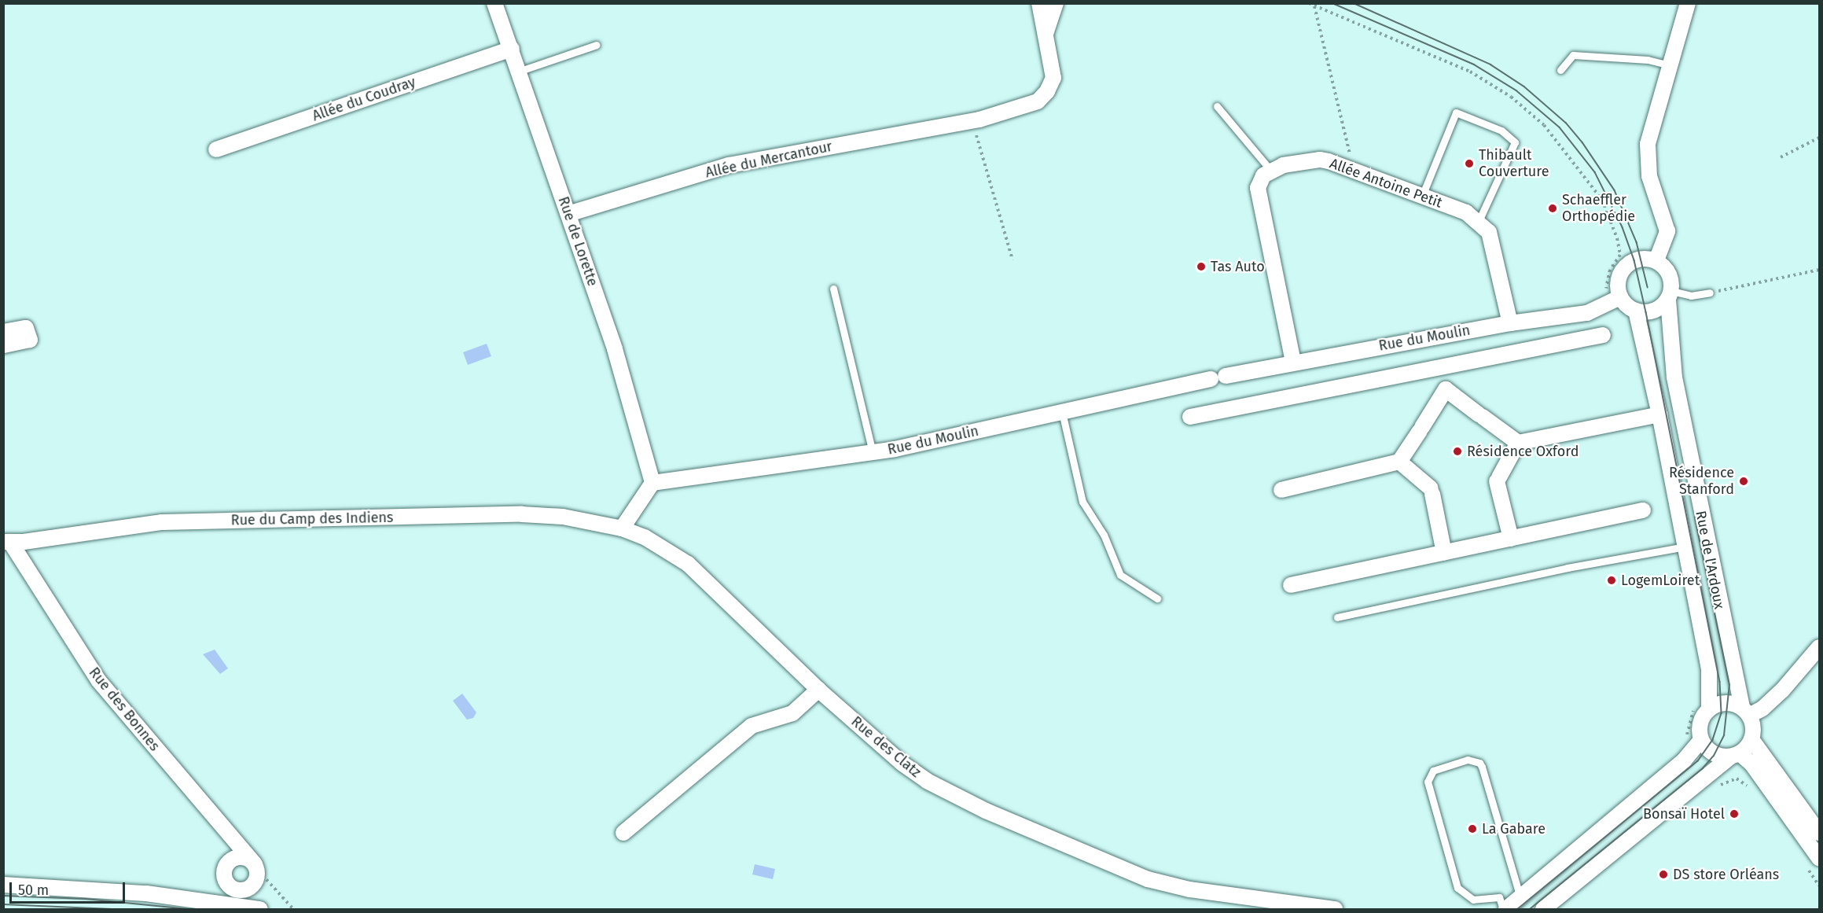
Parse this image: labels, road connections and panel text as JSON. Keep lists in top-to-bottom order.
{
  "streets": {
    "street": [
      "Allée du Coudray",
      "Allée du Mercantour",
      "Allée Antoine Petit",
      "Rue de Lorette",
      "Rue du Moulin",
      "Rue du Camp des Indiens",
      "Rue de l'Ardoux",
      "Rue des Bonnes",
      "Rue des Clatz"
    ]
  },
  "crossings": [
    ["Allée du Coudray", "Rue de Lorette"],
    ["Allée du Mercantour", "Rue de Lorette"],
    ["Allée Antoine Petit", "Rue du Moulin"],
    ["Rue de Lorette", "Rue du Moulin"],
    ["Rue du Moulin", "Rue de l'Ardoux"],
    ["Rue du Camp des Indiens", "Rue des Bonnes"],
    ["Rue du Camp des Indiens", "Rue des Clatz"]
  ],
  "places": [
    "Thibault Couverture",
    "Schaeffler Orthopédie",
    "Tas Auto",
    "Résidence Oxford",
    "Résidence Stanford",
    "LogemLoiret",
    "Bonsaï Hotel",
    "La Gabare",
    "DS store Orléans"
  ],
  "scale_bar": "50 m"
}
